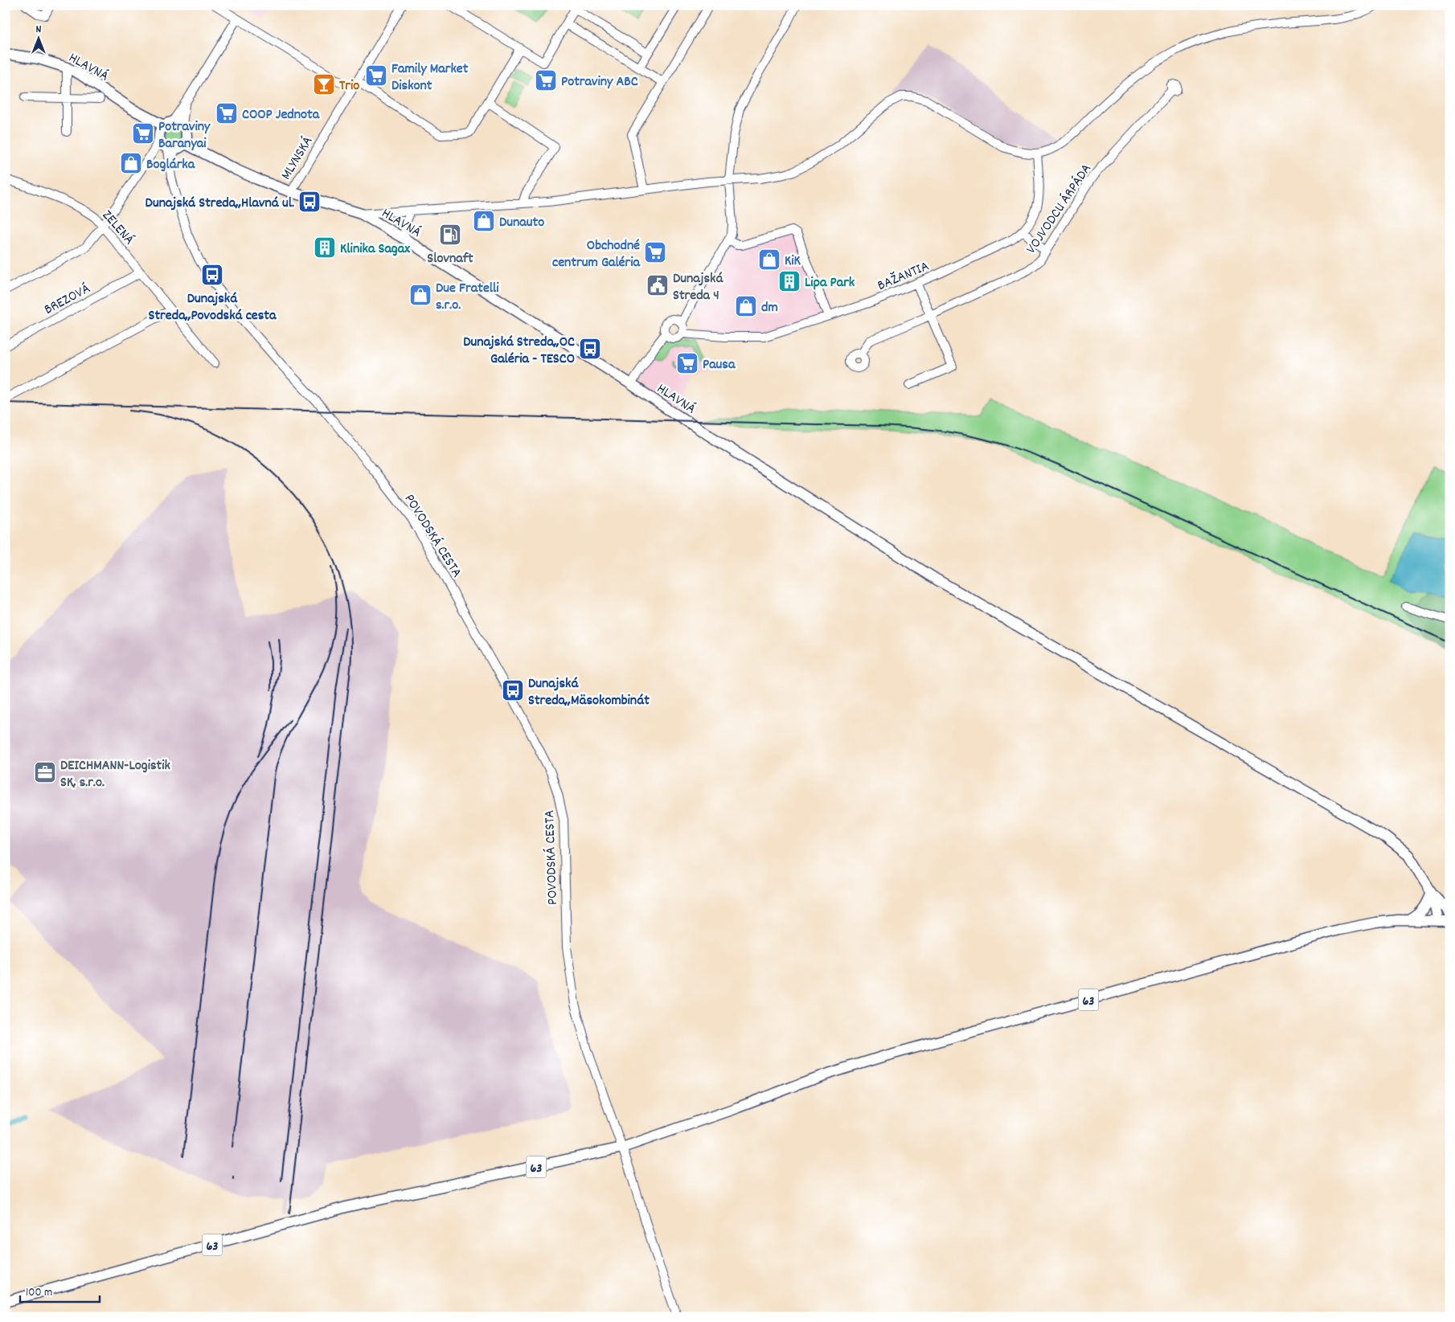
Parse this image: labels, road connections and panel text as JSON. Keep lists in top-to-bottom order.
{
  "streets": {
    "main road": ["HLAVNÁ", "63"],
    "street": [
      "MLYNSKÁ",
      "VOJVODCU ÁRPÁDA",
      "ZELENÁ",
      "BAŽANTIA",
      "BREZOVÁ",
      "POVODSKÁ CESTA"
    ]
  },
  "crossings": [
    ["HLAVNÁ", "MLYNSKÁ"],
    ["HLAVNÁ", "POVODSKÁ CESTA"],
    ["ZELENÁ", "BREZOVÁ"],
    ["POVODSKÁ CESTA", "63"]
  ],
  "places": {
    "supermarket": [
      "Family Market Diskont",
      "Potraviny ABC",
      "COOP Jednota",
      "Potraviny Baranyai",
      "Obchodné centrum Galéria",
      "Pausa"
    ],
    "bar": ["Trio"],
    "shop": [
      "Boglárka",
      "Dunauto",
      "KiK",
      "Due Fratelli s.r.o.",
      "dm"
    ],
    "bus stop": [
      "Dunajská Streda,,Hlavná ul.",
      "Dunajská Streda,,Povodská cesta",
      "Dunajská Streda,,OC Galéria - TESCO",
      "Dunajská Streda,,Mäsokombinát"
    ],
    "fuel station": ["Slovnaft"],
    "building": ["Klinika Sagax", "Lipa Park"],
    "public building": ["Dunajská Streda 4"],
    "office": ["DEICHMANN-Logistik SK, s.r.o."]
  },
  "scale_bar": "100 m",
  "north": "top"
}
